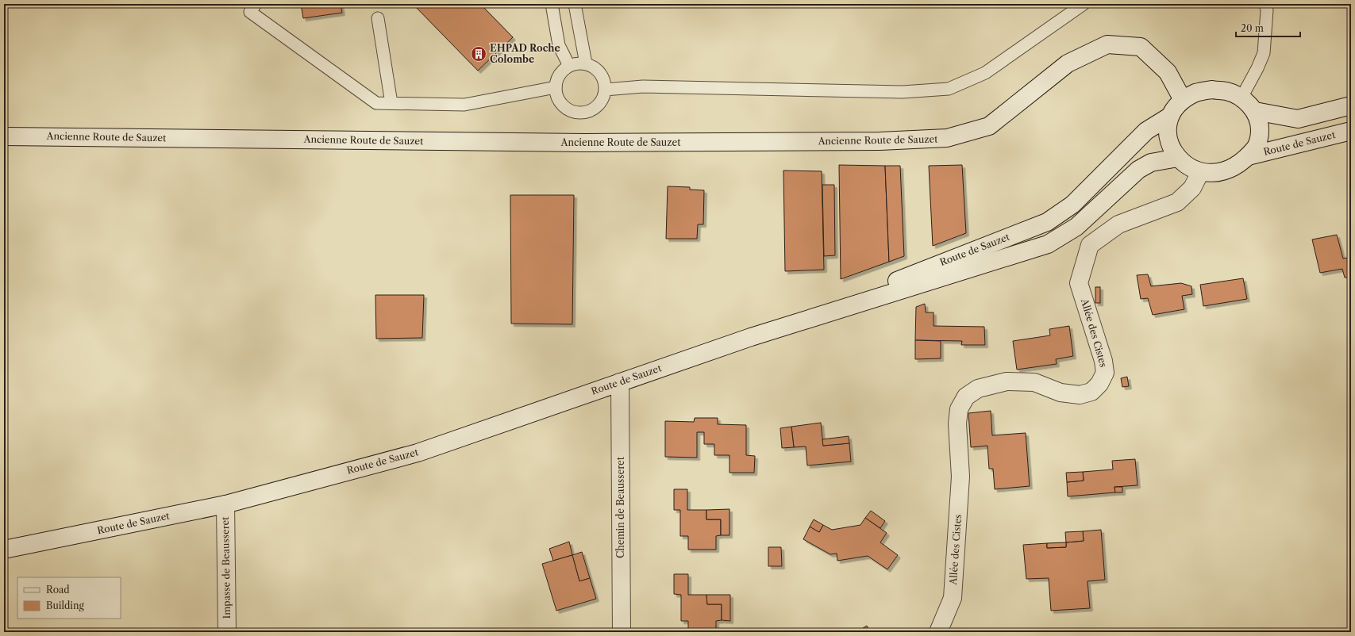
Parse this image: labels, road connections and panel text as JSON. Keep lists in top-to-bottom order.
{
  "streets": {
    "street": [
      "Ancienne Route de Sauzet",
      "Route de Sauzet",
      "Allée des Cistes",
      "Chemin de Beausseret",
      "Impasse de Beausseret"
    ]
  },
  "crossings": [
    ["Ancienne Route de Sauzet", "Route de Sauzet"],
    ["Ancienne Route de Sauzet", "Allée des Cistes"],
    ["Route de Sauzet", "Allée des Cistes"],
    ["Route de Sauzet", "Chemin de Beausseret"],
    ["Route de Sauzet", "Impasse de Beausseret"]
  ],
  "places": {
    "building": ["EHPAD Roche Colombe"]
  },
  "legend": ["Road", "Building"],
  "scale_bar": "20 m"
}
